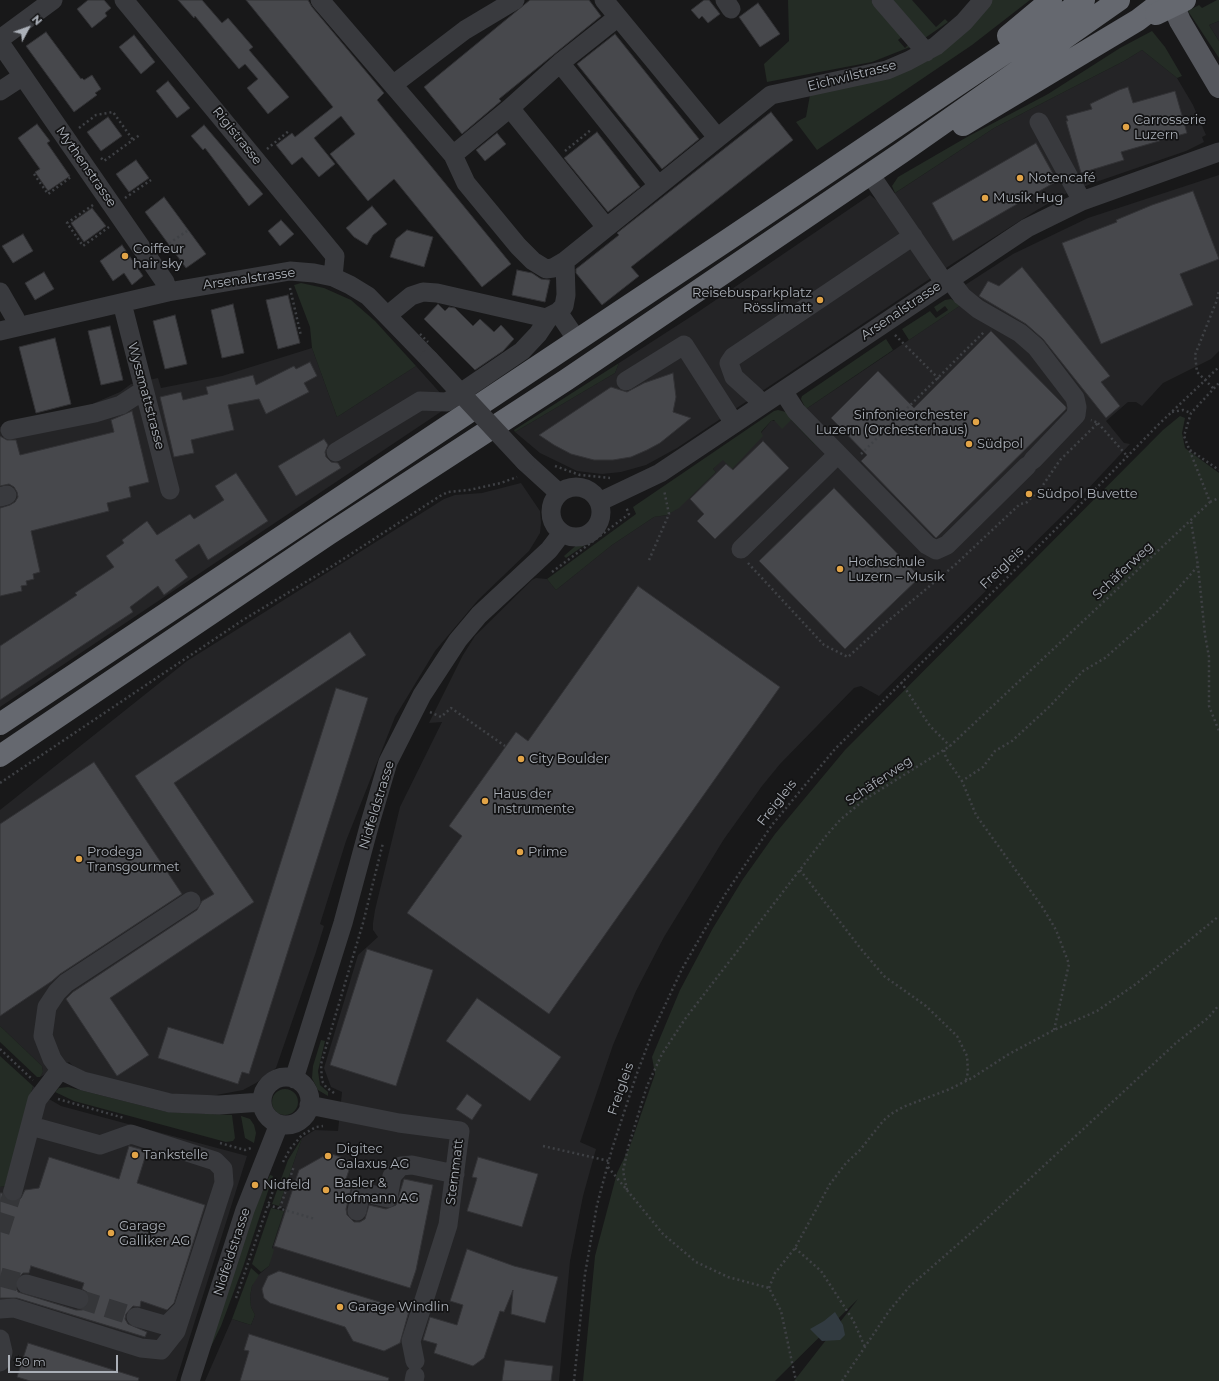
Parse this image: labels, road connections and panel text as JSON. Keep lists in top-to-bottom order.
{
  "streets": {
    "street": [
      "Eichwilstrasse",
      "Rigistrasse",
      "Mythenstrasse",
      "Arsenalstrasse",
      "Wyssmattstrasse",
      "Nidfeldstrasse",
      "Sternmatt"
    ],
    "path": ["Freigleis", "Schäferweg"]
  },
  "crossings": [
    ["Rigistrasse", "Arsenalstrasse"],
    ["Mythenstrasse", "Arsenalstrasse"],
    ["Arsenalstrasse", "Wyssmattstrasse"],
    ["Arsenalstrasse", "Nidfeldstrasse"],
    ["Nidfeldstrasse", "Sternmatt"]
  ],
  "places": [
    "Carrosserie Luzern",
    "Notencafé",
    "Musik Hug",
    "Coiffeur hair sky",
    "Reisebusparkplatz Rösslimatt",
    "Sinfonieorchester Luzern (Orchesterhaus)",
    "Südpol",
    "Südpol Buvette",
    "Hochschule Luzern – Musik",
    "City Boulder",
    "Haus der Instrumente",
    "Prime",
    "Prodega Transgourmet",
    "Tankstelle",
    "Digitec Galaxus AG",
    "Nidfeld",
    "Basler & Hofmann AG",
    "Garage Galliker AG",
    "Garage Windlin"
  ],
  "scale_bar": "50 m",
  "north": "top right"
}
